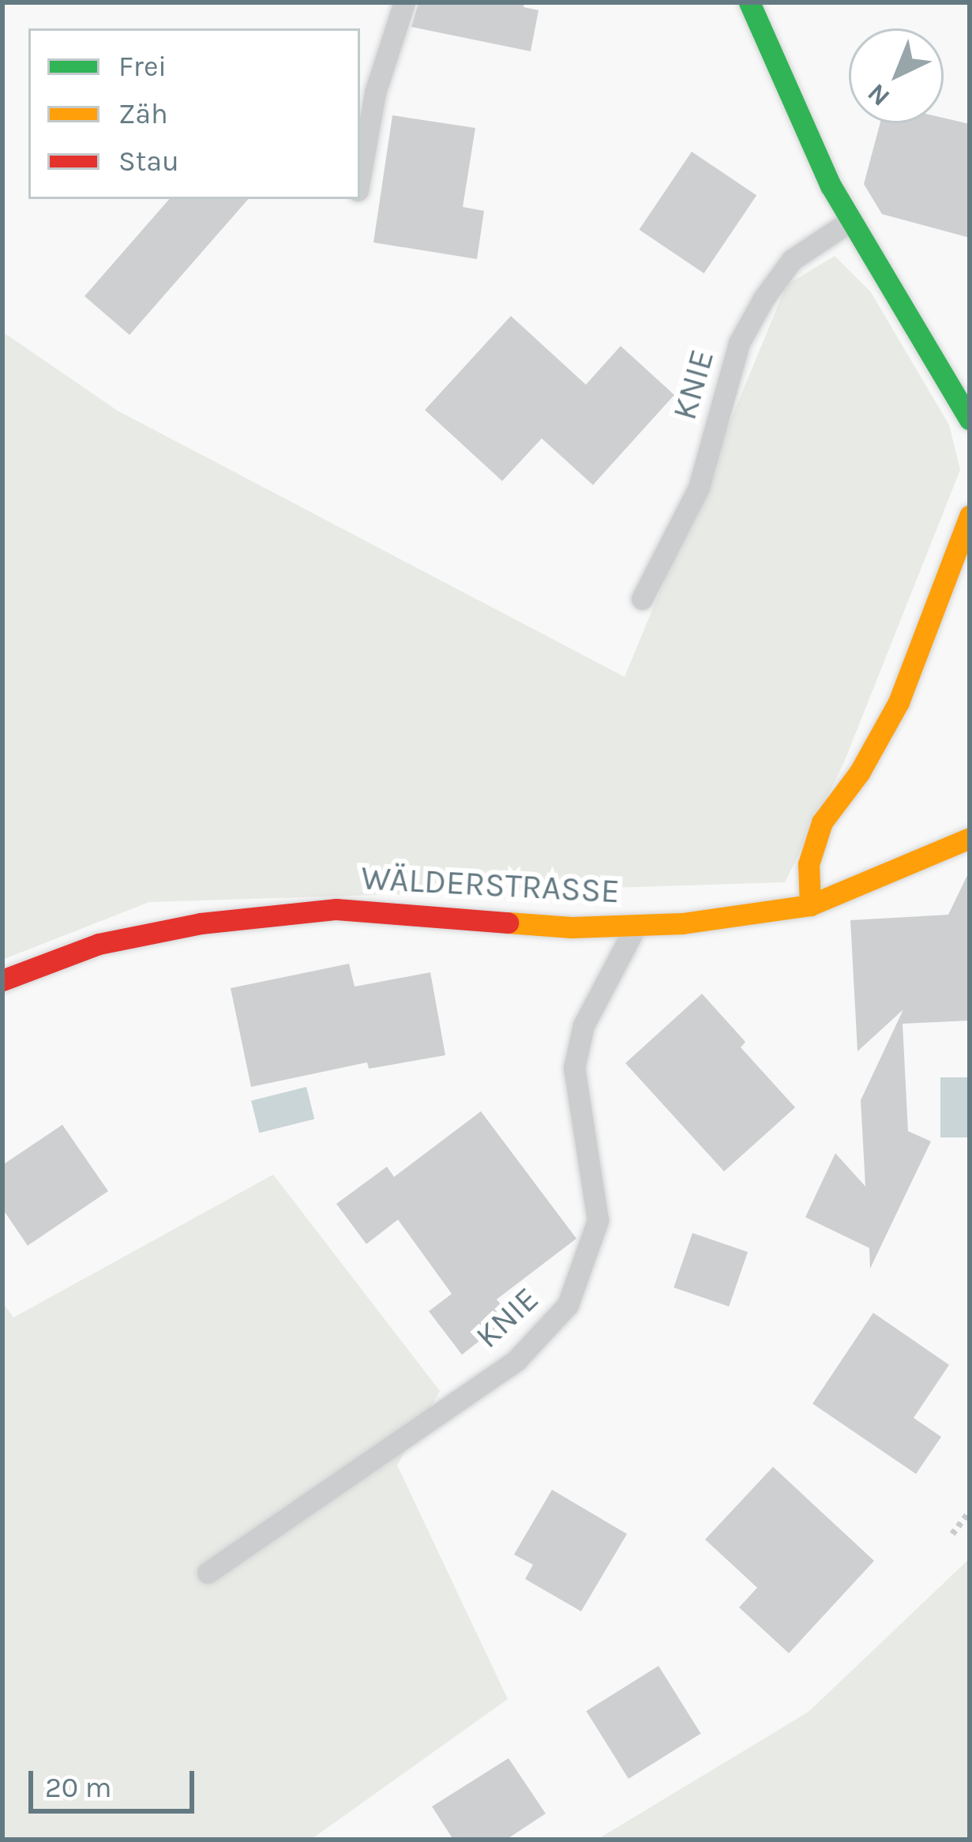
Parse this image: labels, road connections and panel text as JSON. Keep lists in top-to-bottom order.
{
  "streets": {
    "street": ["WÄLDERSTRASSE"],
    "lane": ["KNIE"]
  },
  "crossings": [
    ["KNIE", "WÄLDERSTRASSE"]
  ],
  "legend": ["Frei", "Zäh", "Stau"],
  "scale_bar": "20 m",
  "north": "bottom left"
}
